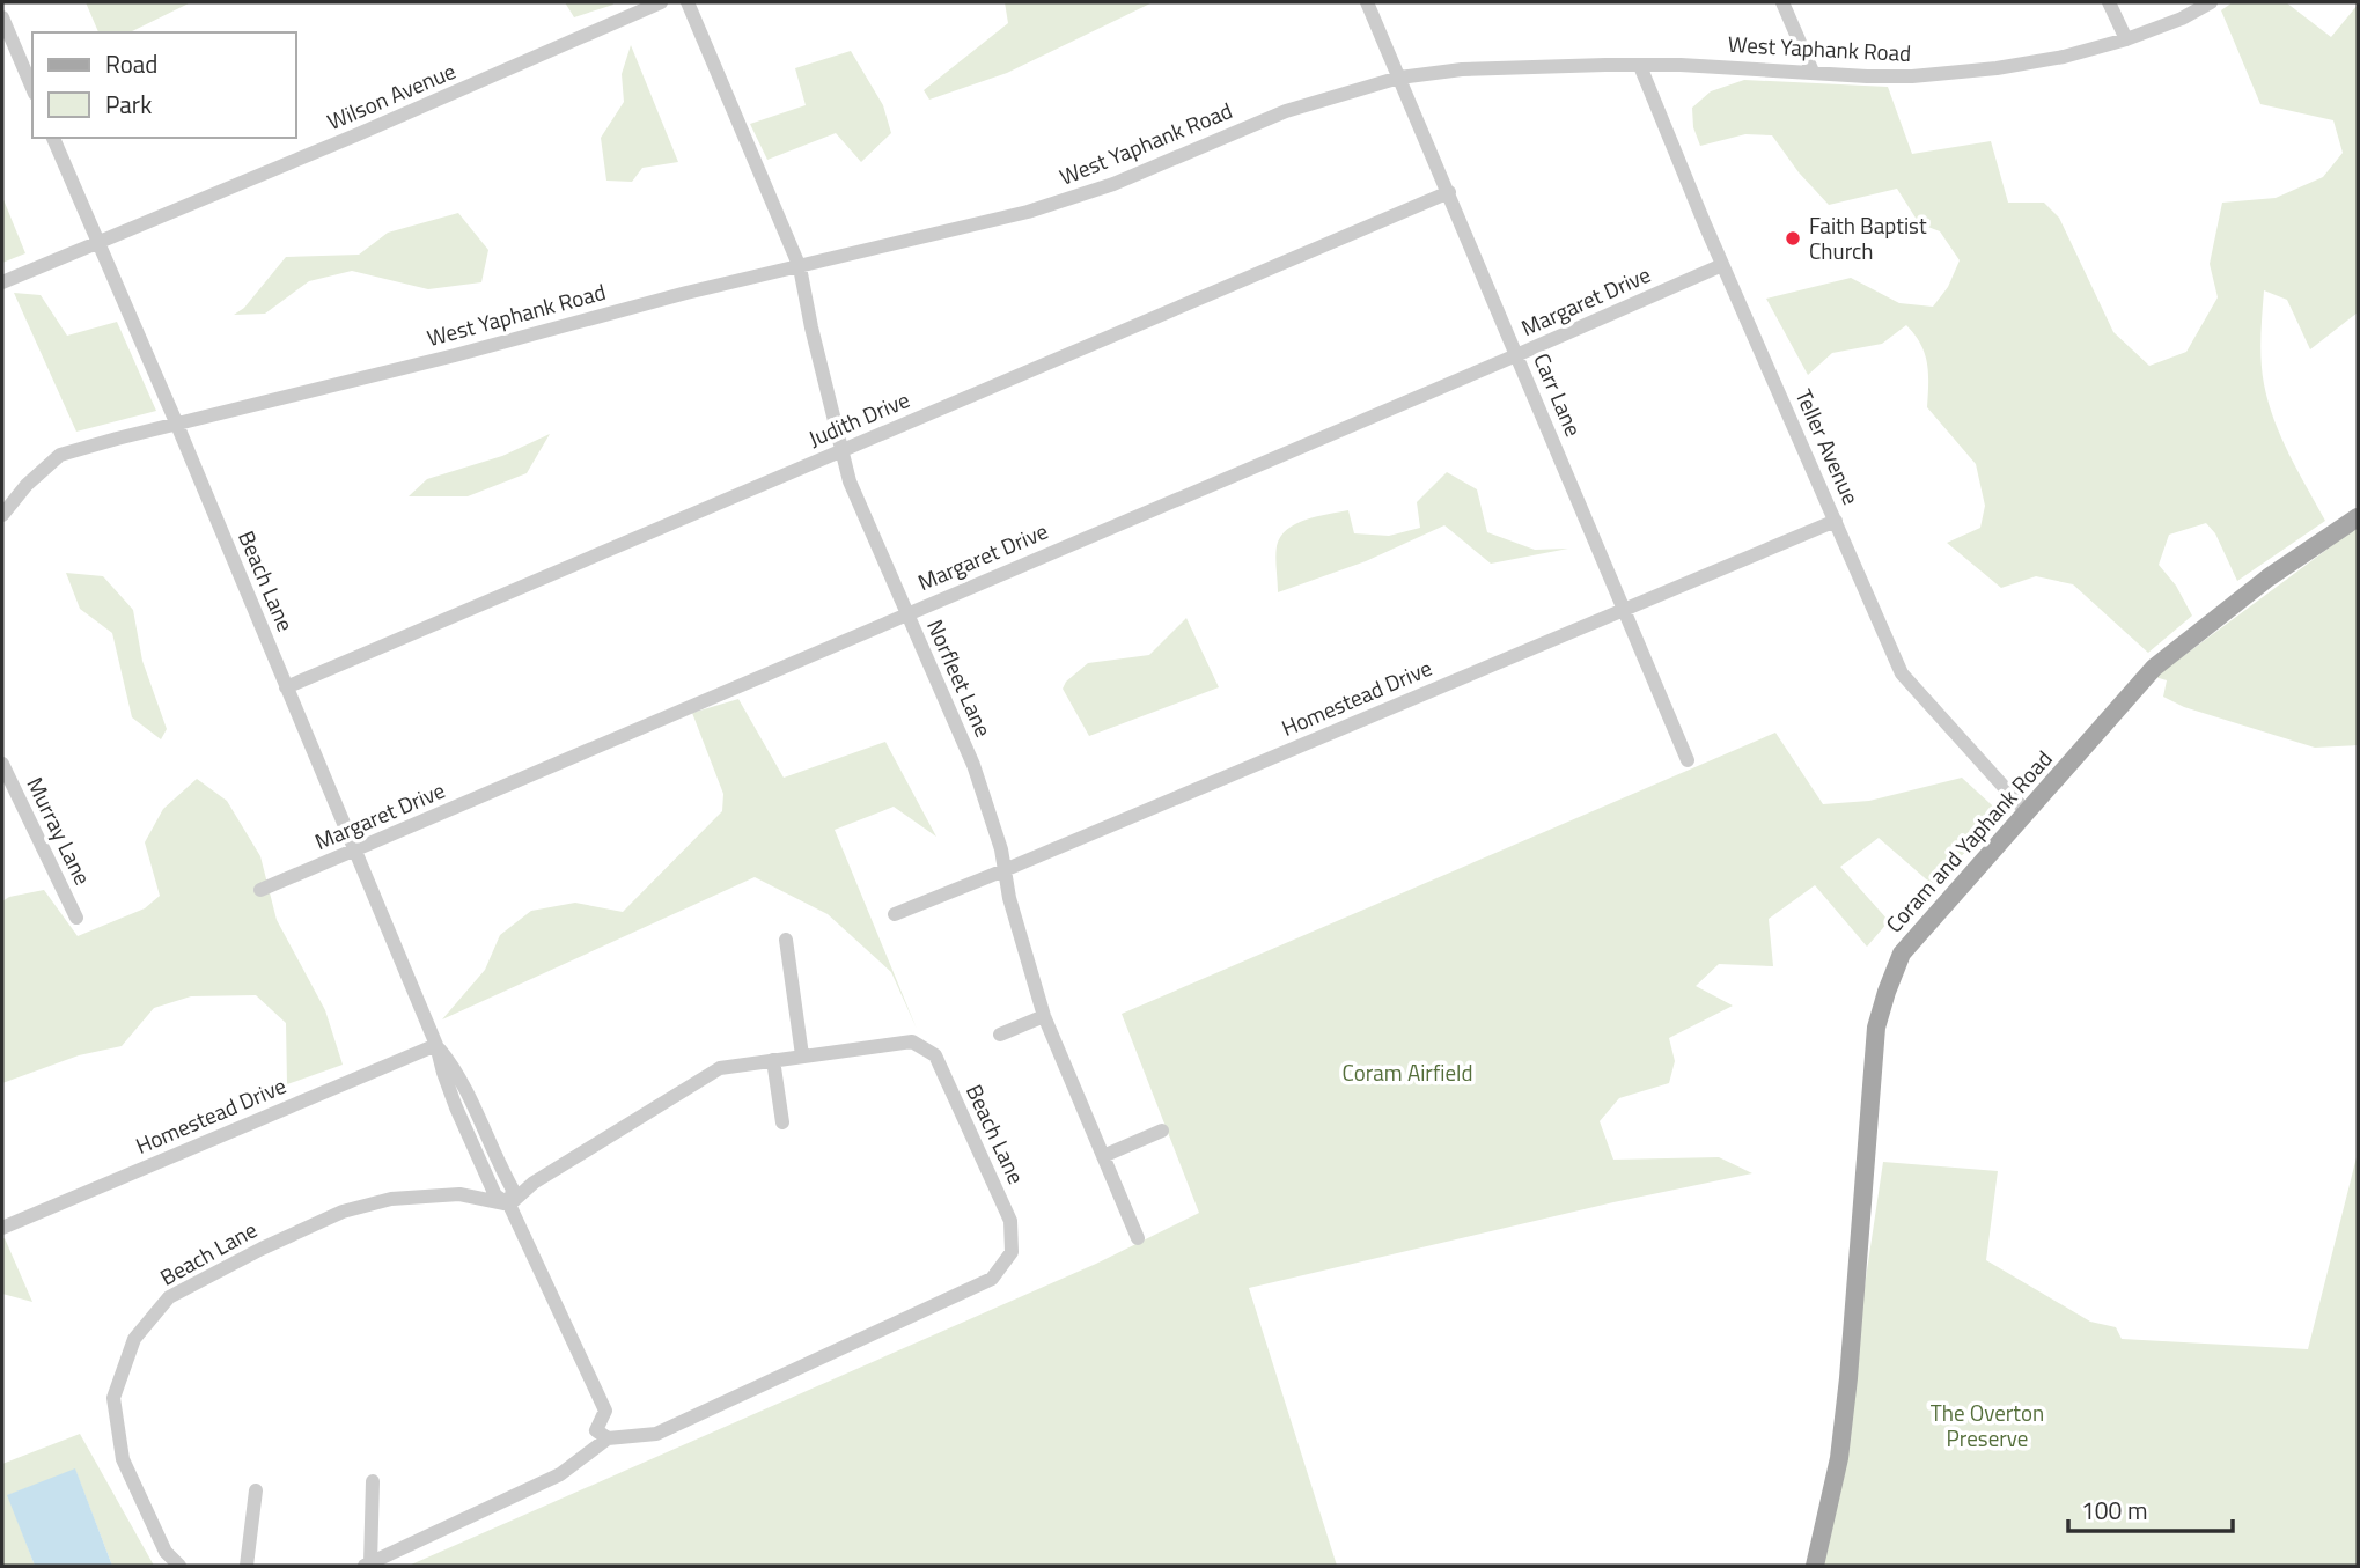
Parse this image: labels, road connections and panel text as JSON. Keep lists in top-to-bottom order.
{
  "streets": {
    "main road": ["Coram and Yaphank Road"],
    "street": [
      "West Yaphank Road",
      "Wilson Avenue",
      "Margaret Drive",
      "Carr Lane",
      "Judith Drive",
      "Teller Avenue",
      "Beach Lane",
      "Norfleet Lane",
      "Homestead Drive",
      "Murray Lane"
    ]
  },
  "crossings": [
    ["West Yaphank Road", "Carr Lane"],
    ["West Yaphank Road", "Teller Avenue"],
    ["West Yaphank Road", "Beach Lane"],
    ["West Yaphank Road", "Norfleet Lane"],
    ["Wilson Avenue", "Beach Lane"],
    ["Margaret Drive", "Carr Lane"],
    ["Margaret Drive", "Teller Avenue"],
    ["Margaret Drive", "Beach Lane"],
    ["Margaret Drive", "Norfleet Lane"],
    ["Carr Lane", "Judith Drive"],
    ["Carr Lane", "Homestead Drive"],
    ["Judith Drive", "Beach Lane"],
    ["Judith Drive", "Norfleet Lane"],
    ["Teller Avenue", "Homestead Drive"],
    ["Teller Avenue", "Coram and Yaphank Road"],
    ["Beach Lane", "Homestead Drive"],
    ["Norfleet Lane", "Homestead Drive"]
  ],
  "parks": ["Coram Airfield", "The Overton Preserve"],
  "places": ["Faith Baptist Church"],
  "legend": ["Road", "Park"],
  "scale_bar": "100 m"
}
